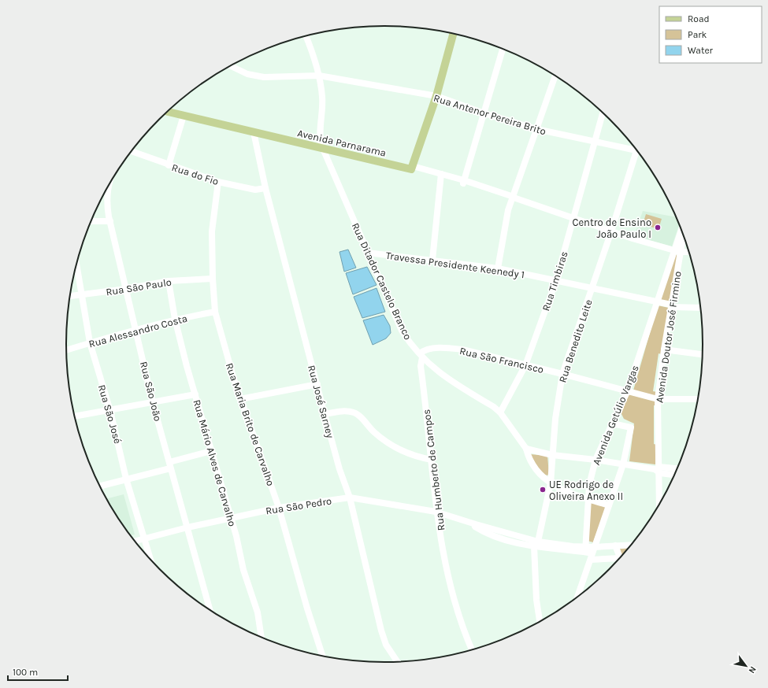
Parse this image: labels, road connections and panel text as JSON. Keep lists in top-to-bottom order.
{
  "streets": {
    "main road": ["Avenida Parnarama"],
    "street": [
      "Rua Antenor Pereira Brito",
      "Rua do Fio",
      "Travessa Presidente Keenedy 1",
      "Rua Ditador Castelo Branco",
      "Rua Timbiras",
      "Rua São Paulo",
      "Rua Alessandro Costa",
      "Avenida Doutor José Firmino",
      "Rua Benedito Leite",
      "Rua São Francisco",
      "Rua São João",
      "Rua José Sarney",
      "Rua São José",
      "Avenida Getúlio Vargas",
      "Rua Maria Brito de Carvalho",
      "Rua Mário Alves de Carvalho",
      "Rua Humberto de Campos",
      "Rua São Pedro"
    ]
  },
  "crossings": [
    ["Rua Antenor Pereira Brito", "Rua Timbiras"],
    ["Avenida Parnarama", "Rua Ditador Castelo Branco"],
    ["Avenida Parnarama", "Rua Timbiras"],
    ["Avenida Parnarama", "Avenida Doutor José Firmino"],
    ["Avenida Parnarama", "Rua Benedito Leite"],
    ["Avenida Parnarama", "Rua José Sarney"],
    ["Avenida Parnarama", "Avenida Getúlio Vargas"],
    ["Rua do Fio", "Rua José Sarney"],
    ["Rua do Fio", "Rua Maria Brito de Carvalho"],
    ["Travessa Presidente Keenedy 1", "Rua Ditador Castelo Branco"],
    ["Travessa Presidente Keenedy 1", "Rua Timbiras"],
    ["Travessa Presidente Keenedy 1", "Avenida Doutor José Firmino"],
    ["Travessa Presidente Keenedy 1", "Rua Benedito Leite"],
    ["Travessa Presidente Keenedy 1", "Avenida Getúlio Vargas"],
    ["Rua Ditador Castelo Branco", "Rua Timbiras"],
    ["Rua Ditador Castelo Branco", "Rua Benedito Leite"],
    ["Rua Ditador Castelo Branco", "Rua São Francisco"],
    ["Rua Ditador Castelo Branco", "Avenida Getúlio Vargas"],
    ["Rua Ditador Castelo Branco", "Rua Humberto de Campos"],
    ["Rua Timbiras", "Rua São Francisco"],
    ["Rua São Paulo", "Rua São João"],
    ["Rua São Paulo", "Rua São José"],
    ["Rua São Paulo", "Rua Maria Brito de Carvalho"],
    ["Rua São Paulo", "Rua Mário Alves de Carvalho"],
    ["Rua Alessandro Costa", "Rua São João"],
    ["Rua Alessandro Costa", "Rua São José"],
    ["Rua Alessandro Costa", "Rua Maria Brito de Carvalho"],
    ["Rua Alessandro Costa", "Rua Mário Alves de Carvalho"],
    ["Avenida Doutor José Firmino", "Rua São Francisco"],
    ["Avenida Doutor José Firmino", "Avenida Getúlio Vargas"],
    ["Rua Benedito Leite", "Rua São Francisco"],
    ["Rua Benedito Leite", "Rua São Pedro"],
    ["Rua São Francisco", "Avenida Getúlio Vargas"],
    ["Rua São Francisco", "Rua Humberto de Campos"],
    ["Rua São João", "Rua São Pedro"],
    ["Rua José Sarney", "Rua São Pedro"],
    ["Rua São José", "Rua São Pedro"],
    ["Avenida Getúlio Vargas", "Rua São Pedro"],
    ["Rua Maria Brito de Carvalho", "Rua São Pedro"],
    ["Rua Mário Alves de Carvalho", "Rua São Pedro"],
    ["Rua Humberto de Campos", "Rua São Pedro"]
  ],
  "places": ["Centro de Ensino João Paulo I", "UE Rodrigo de Oliveira Anexo II"],
  "legend": ["Road", "Park", "Water"],
  "scale_bar": "100 m",
  "north": "bottom right"
}
